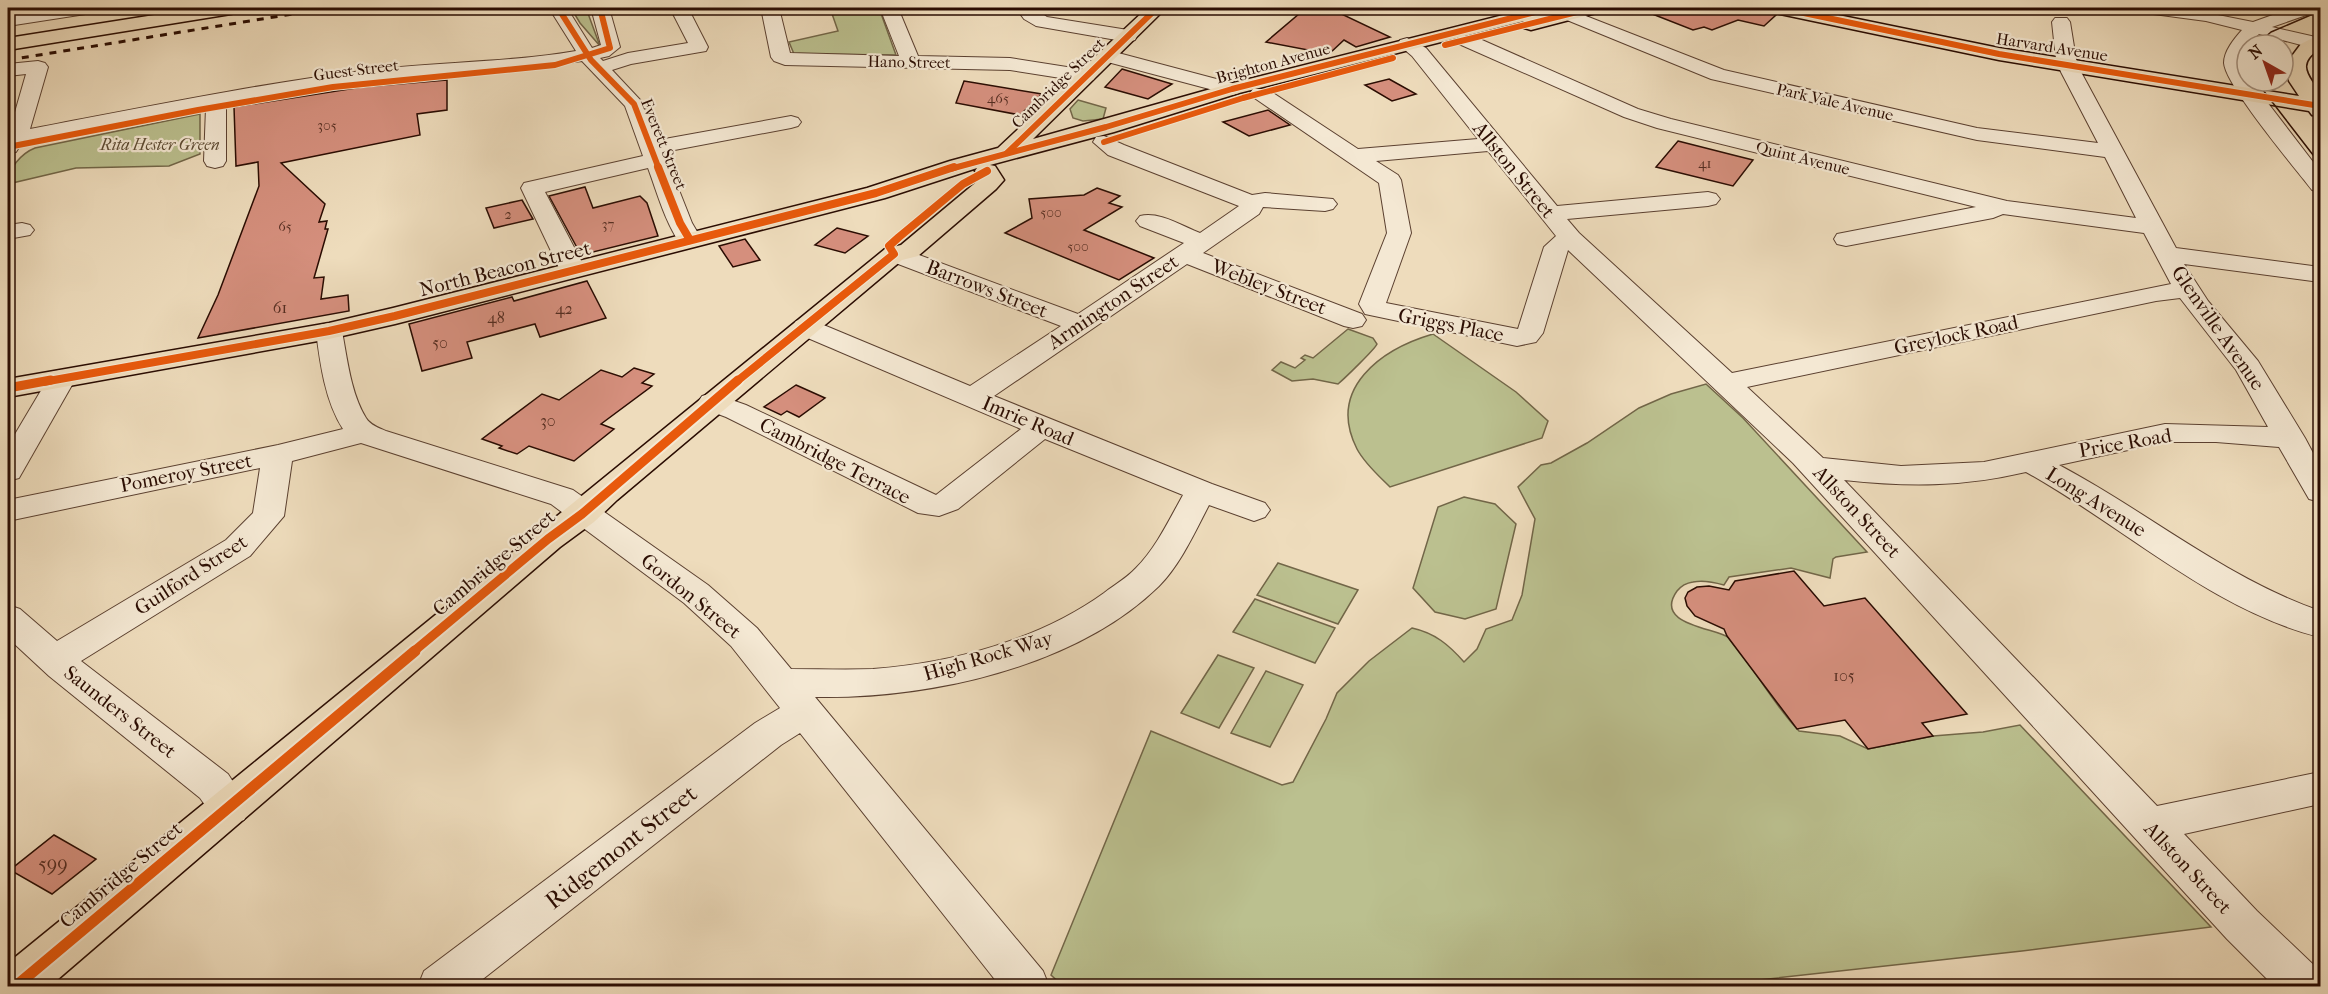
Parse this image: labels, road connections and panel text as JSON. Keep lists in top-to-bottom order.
{
  "streets": {
    "main road": [
      "Harvard Avenue",
      "Brighton Avenue",
      "Cambridge Street",
      "North Beacon Street"
    ],
    "street": [
      "Hano Street",
      "Guest Street",
      "Park Vale Avenue",
      "Everett Street",
      "Quint Avenue",
      "Allston Street",
      "Webley Street",
      "Barrows Street",
      "Armington Street",
      "Griggs Place",
      "Glenville Avenue",
      "Greylock Road",
      "Imrie Road",
      "Price Road",
      "Cambridge Terrace",
      "Pomeroy Street",
      "Long Avenue",
      "Guilford Street",
      "Gordon Street",
      "High Rock Way",
      "Saunders Street",
      "Ridgemont Street"
    ]
  },
  "crossings": [
    ["Harvard Avenue", "Glenville Avenue"],
    ["Hano Street", "Cambridge Street"],
    ["Brighton Avenue", "Cambridge Street"],
    ["Brighton Avenue", "Park Vale Avenue"],
    ["Brighton Avenue", "Quint Avenue"],
    ["Brighton Avenue", "Allston Street"],
    ["Brighton Avenue", "North Beacon Street"],
    ["Guest Street", "Everett Street"],
    ["Cambridge Street", "North Beacon Street"],
    ["Cambridge Street", "Barrows Street"],
    ["Cambridge Street", "Imrie Road"],
    ["Cambridge Street", "Cambridge Terrace"],
    ["Cambridge Street", "Gordon Street"],
    ["Cambridge Street", "Saunders Street"],
    ["Park Vale Avenue", "Glenville Avenue"],
    ["Everett Street", "North Beacon Street"],
    ["Quint Avenue", "Glenville Avenue"],
    ["Allston Street", "Griggs Place"],
    ["Allston Street", "Greylock Road"],
    ["Allston Street", "Long Avenue"],
    ["Webley Street", "Armington Street"],
    ["Barrows Street", "Armington Street"],
    ["Armington Street", "Imrie Road"],
    ["Glenville Avenue", "Greylock Road"],
    ["Glenville Avenue", "Price Road"],
    ["Imrie Road", "Cambridge Terrace"],
    ["Imrie Road", "High Rock Way"],
    ["Price Road", "Long Avenue"],
    ["Pomeroy Street", "Guilford Street"],
    ["Pomeroy Street", "Gordon Street"],
    ["Guilford Street", "Saunders Street"],
    ["Gordon Street", "High Rock Way"],
    ["Gordon Street", "Ridgemont Street"],
    ["High Rock Way", "Ridgemont Street"]
  ],
  "parks": ["Rita Hester Green"],
  "house_numbers": [
    "465",
    "305",
    "41",
    "500",
    "2",
    "37",
    "65",
    "500",
    "61",
    "42",
    "48",
    "50",
    "30",
    "105",
    "599"
  ],
  "north": "top left"
}
